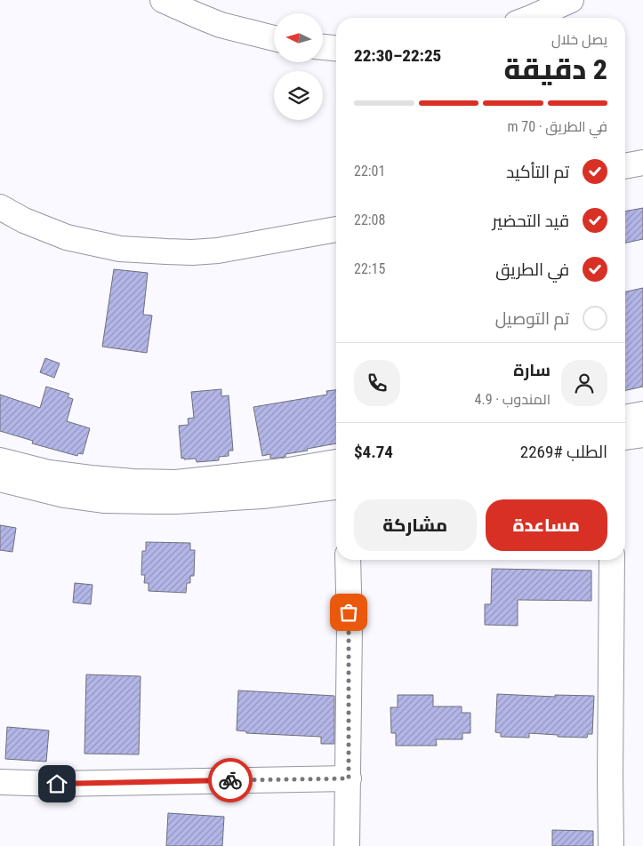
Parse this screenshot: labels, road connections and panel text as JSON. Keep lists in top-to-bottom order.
{
  "north": "left",
  "page": {
    "heading": ["2 دقيقة", "يصل خلال", "22:25–22:30"],
    "panel": [
      "سارة",
      "المندوب · 4.9",
      "الطلب #2269",
      "$4.74"
    ],
    "bar": "في الطريق · 70 m",
    "list": [
      ["تم التأكيد", "22:01"],
      ["قيد التحضير", "22:08"],
      ["في الطريق", "22:15"],
      "تم التوصيل"
    ],
    "buttons": ["مساعدة", "مشاركة"]
  }
}
